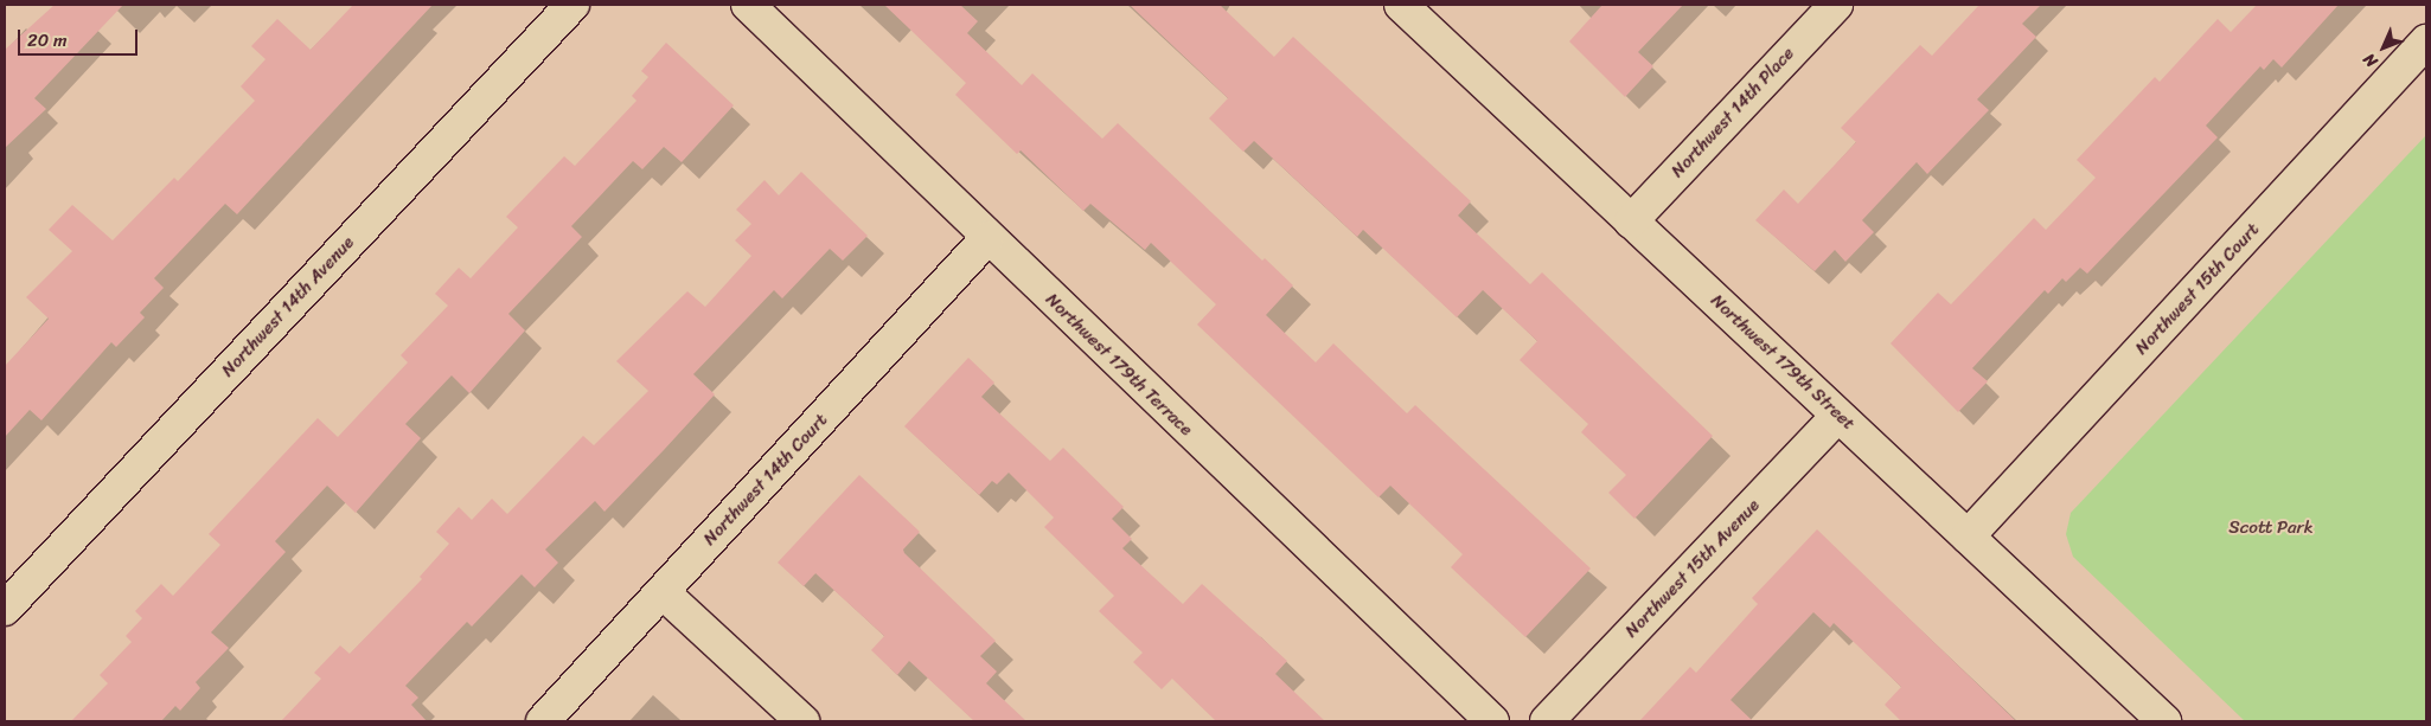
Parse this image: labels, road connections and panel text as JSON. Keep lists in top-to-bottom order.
{
  "streets": {
    "street": [
      "Northwest 14th Place",
      "Northwest 15th Court",
      "Northwest 14th Avenue",
      "Northwest 179th Street",
      "Northwest 179th Terrace",
      "Northwest 14th Court",
      "Northwest 15th Avenue"
    ]
  },
  "crossings": [
    ["Northwest 14th Place", "Northwest 179th Street"],
    ["Northwest 15th Court", "Northwest 179th Street"],
    ["Northwest 179th Street", "Northwest 15th Avenue"],
    ["Northwest 179th Terrace", "Northwest 14th Court"]
  ],
  "parks": ["Scott Park"],
  "scale_bar": "20 m",
  "north": "bottom left"
}
